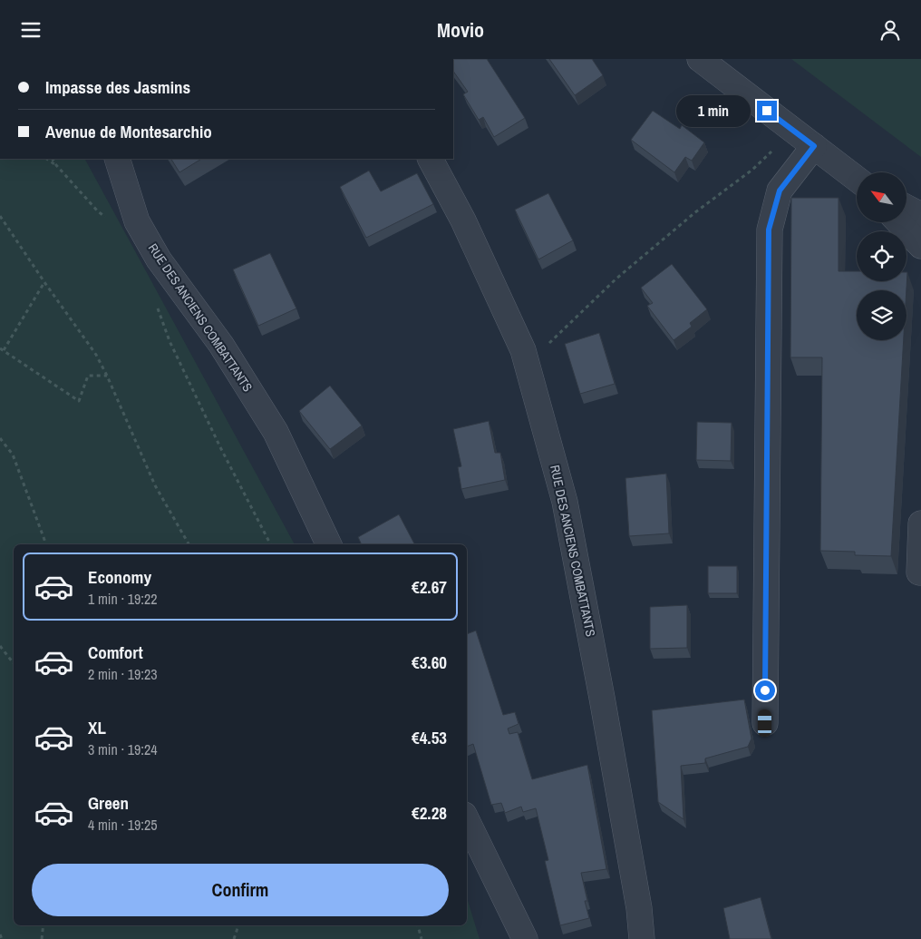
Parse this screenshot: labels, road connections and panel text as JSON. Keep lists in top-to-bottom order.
{
  "streets": {
    "street": ["RUE DES ANCIENS COMBATTANTS"]
  },
  "north": "top left",
  "page": {
    "header": "Movio",
    "banner": ["Impasse des Jasmins", "Avenue de Montesarchio"],
    "bubble": "1 min",
    "list": [
      {
        "name": "Economy",
        "note": "1 min · 19:22",
        "value": "€2.67"
      },
      {
        "name": "Comfort",
        "note": "2 min · 19:23",
        "value": "€3.60"
      },
      {
        "name": "XL",
        "note": "3 min · 19:24",
        "value": "€4.53"
      },
      {
        "name": "Green",
        "note": "4 min · 19:25",
        "value": "€2.28"
      }
    ],
    "buttons": "Confirm"
  }
}
